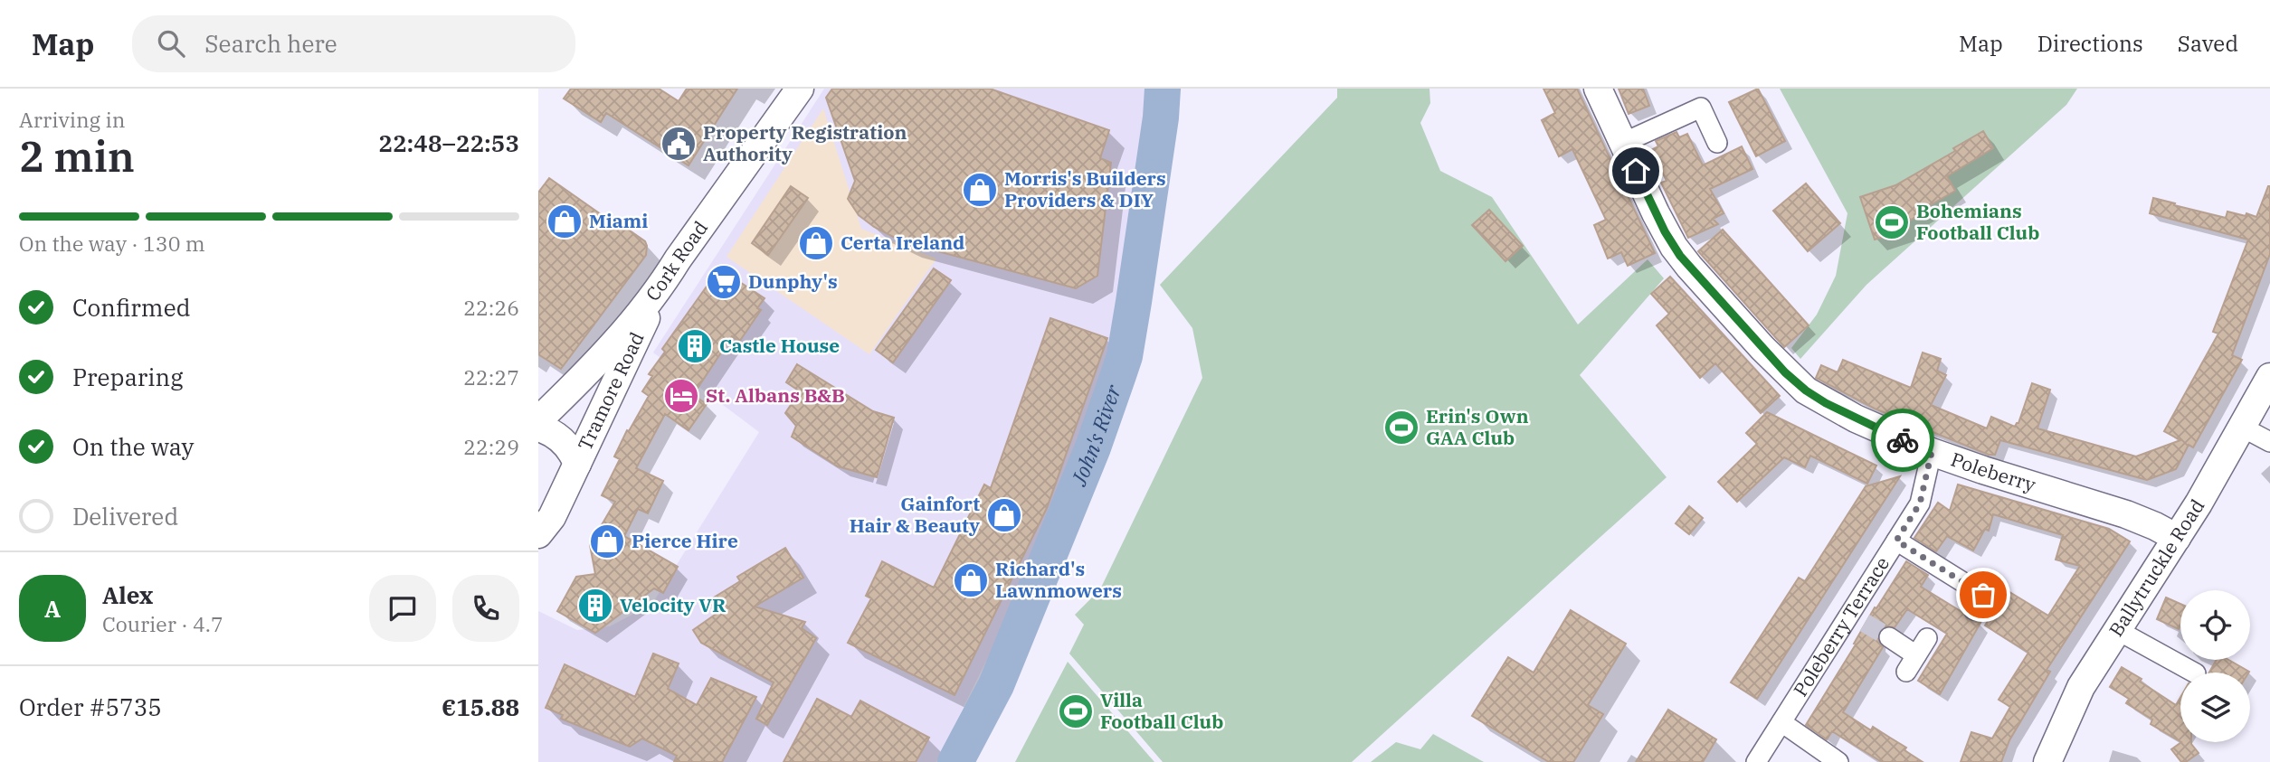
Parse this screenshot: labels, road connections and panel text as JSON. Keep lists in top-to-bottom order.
{
  "streets": {
    "main road": [
      "Cork Road",
      "Tramore Road",
      "Poleberry",
      "Ballytruckle Road"
    ],
    "street": ["Poleberry Terrace"]
  },
  "crossings": [
    ["Cork Road", "Tramore Road"],
    ["Poleberry", "Ballytruckle Road"],
    ["Poleberry", "Poleberry Terrace"]
  ],
  "water": ["John's River"],
  "places": {
    "public building": ["Property Registration Authority"],
    "shop": [
      "Morris's Builders Providers & DIY",
      "Miami",
      "Certa Ireland",
      "Gainfort Hair & Beauty",
      "Pierce Hire",
      "Richard's Lawnmowers"
    ],
    "sports": ["Bohemians Football Club", "Erin's Own GAA Club", "Villa Football Club"],
    "supermarket": ["Dunphy's"],
    "building": ["Castle House", "Velocity VR"],
    "hotel": ["St. Albans B&B"]
  },
  "page": {
    "header": "Map",
    "search": "Search here",
    "nav": ["Map", "Directions", "Saved"],
    "heading": ["2 min", "Arriving in", "22:48–22:53"],
    "panel": [
      "Alex",
      "Courier · 4.7",
      "Order #5735",
      "€15.88"
    ],
    "bar": "On the way · 130 m",
    "list": [
      ["Confirmed", "22:26"],
      ["Preparing", "22:27"],
      ["On the way", "22:29"],
      "Delivered"
    ],
    "round": "A"
  }
}
